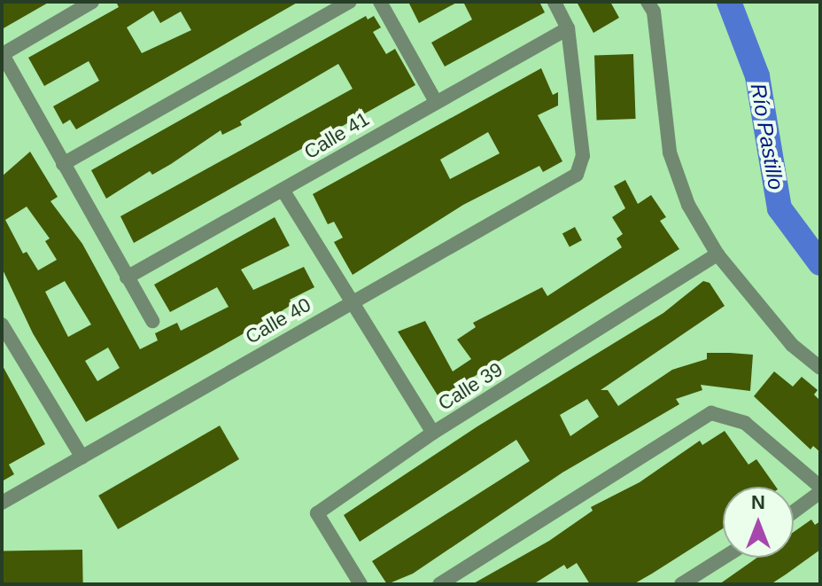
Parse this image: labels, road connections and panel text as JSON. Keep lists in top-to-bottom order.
{
  "streets": {
    "street": ["Calle 41", "Calle 40", "Calle 39"]
  },
  "crossings": [
    ["Calle 41", "Calle 40"]
  ],
  "water": ["Río Pastillo"],
  "north": "top"
}
